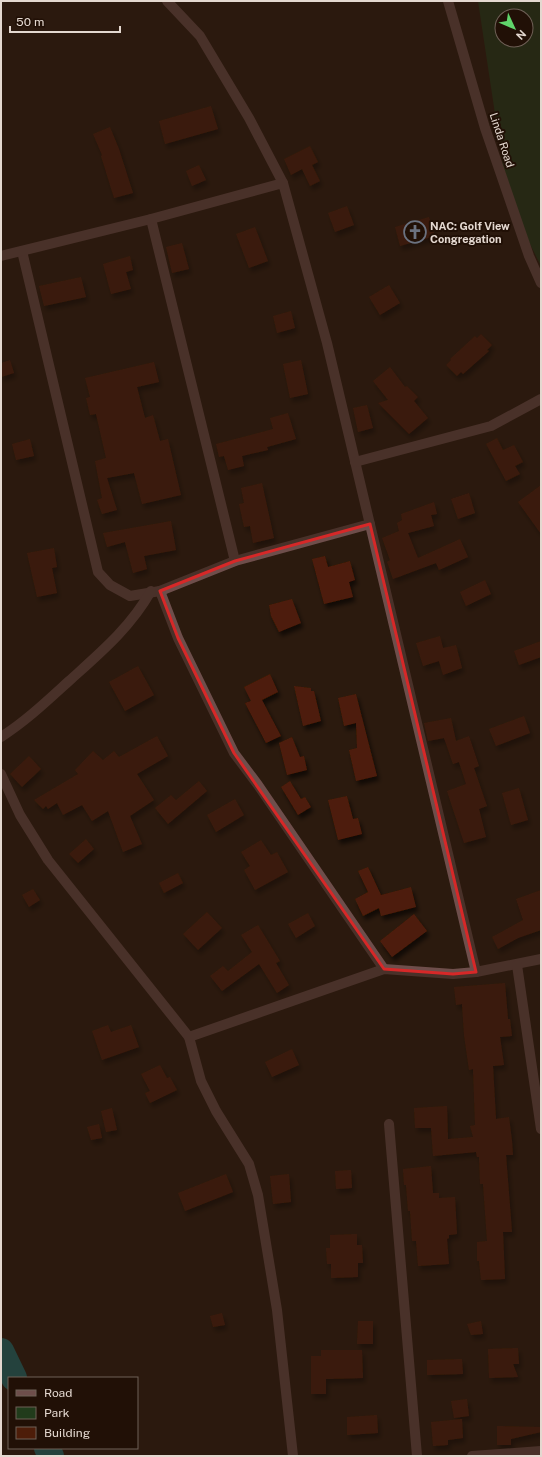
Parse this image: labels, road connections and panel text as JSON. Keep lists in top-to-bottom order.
{
  "streets": {
    "street": ["Linda Road"]
  },
  "places": {
    "church": ["NAC: Golf View Congregation"]
  },
  "legend": ["Road", "Park", "Building"],
  "scale_bar": "50 m",
  "north": "bottom right"
}
